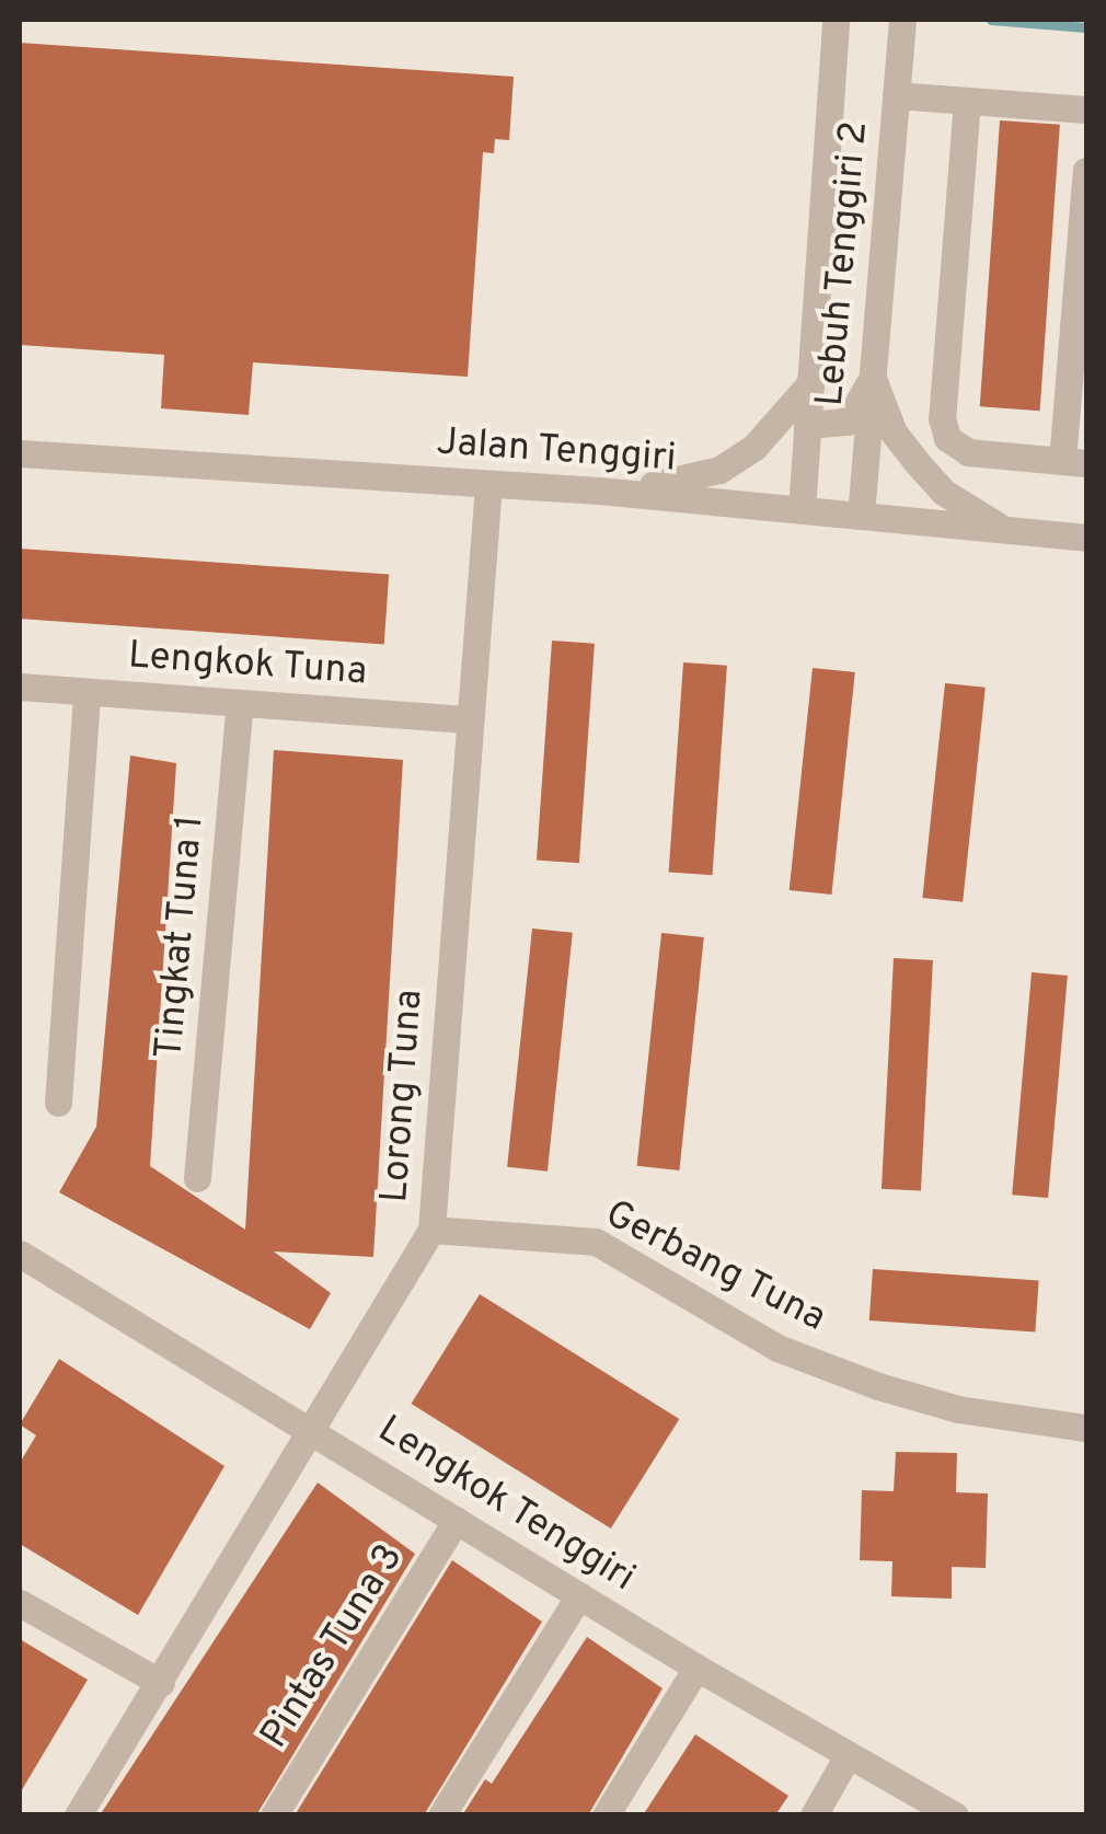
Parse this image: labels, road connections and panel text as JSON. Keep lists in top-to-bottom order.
{
  "streets": {
    "street": [
      "Lebuh Tenggiri 2",
      "Jalan Tenggiri",
      "Lengkok Tuna",
      "Tingkat Tuna 1",
      "Lorong Tuna",
      "Gerbang Tuna",
      "Lengkok Tenggiri",
      "Pintas Tuna 3"
    ]
  },
  "crossings": [
    ["Lebuh Tenggiri 2", "Jalan Tenggiri"],
    ["Jalan Tenggiri", "Lorong Tuna"],
    ["Lengkok Tuna", "Tingkat Tuna 1"],
    ["Lengkok Tuna", "Lorong Tuna"],
    ["Lorong Tuna", "Gerbang Tuna"],
    ["Lorong Tuna", "Lengkok Tenggiri"],
    ["Lengkok Tenggiri", "Pintas Tuna 3"]
  ]
}
